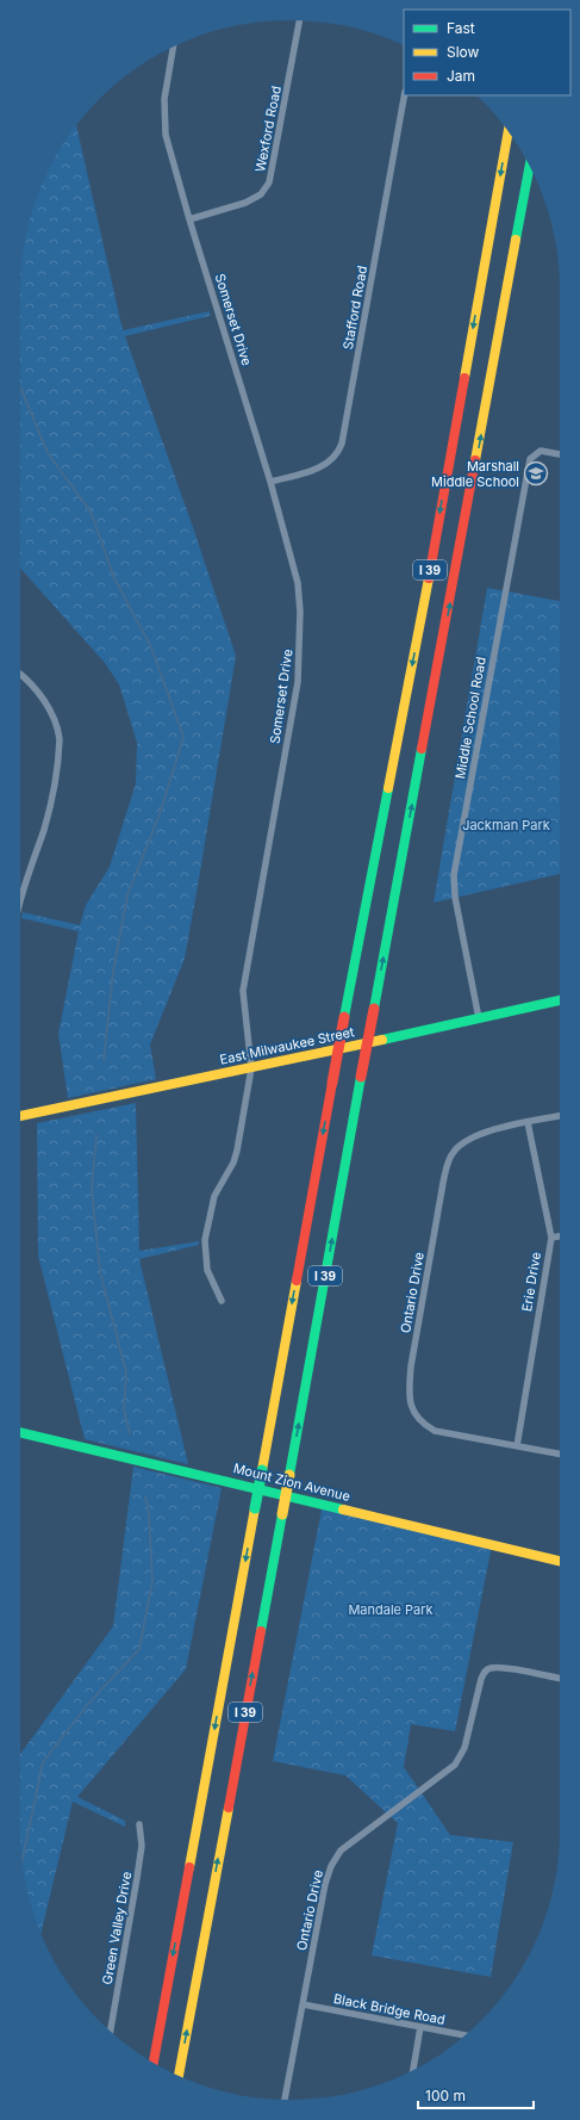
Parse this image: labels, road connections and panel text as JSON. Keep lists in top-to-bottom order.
{
  "streets": {
    "main road": ["I 39", "East Milwaukee Street", "Mount Zion Avenue"],
    "street": [
      "Wexford Road",
      "Stafford Road",
      "Somerset Drive",
      "Middle School Road",
      "Erie Drive",
      "Ontario Drive",
      "Green Valley Drive",
      "Black Bridge Road"
    ]
  },
  "crossings": [
    ["Wexford Road", "Somerset Drive"],
    ["Stafford Road", "Somerset Drive"],
    ["Somerset Drive", "East Milwaukee Street"],
    ["Middle School Road", "East Milwaukee Street"],
    ["Erie Drive", "Ontario Drive"],
    ["Ontario Drive", "Black Bridge Road"]
  ],
  "parks": ["Jackman Park", "Mandale Park"],
  "places": {
    "school or university": ["Marshall Middle School"]
  },
  "legend": ["Fast", "Slow", "Jam"],
  "scale_bar": "100 m"
}
